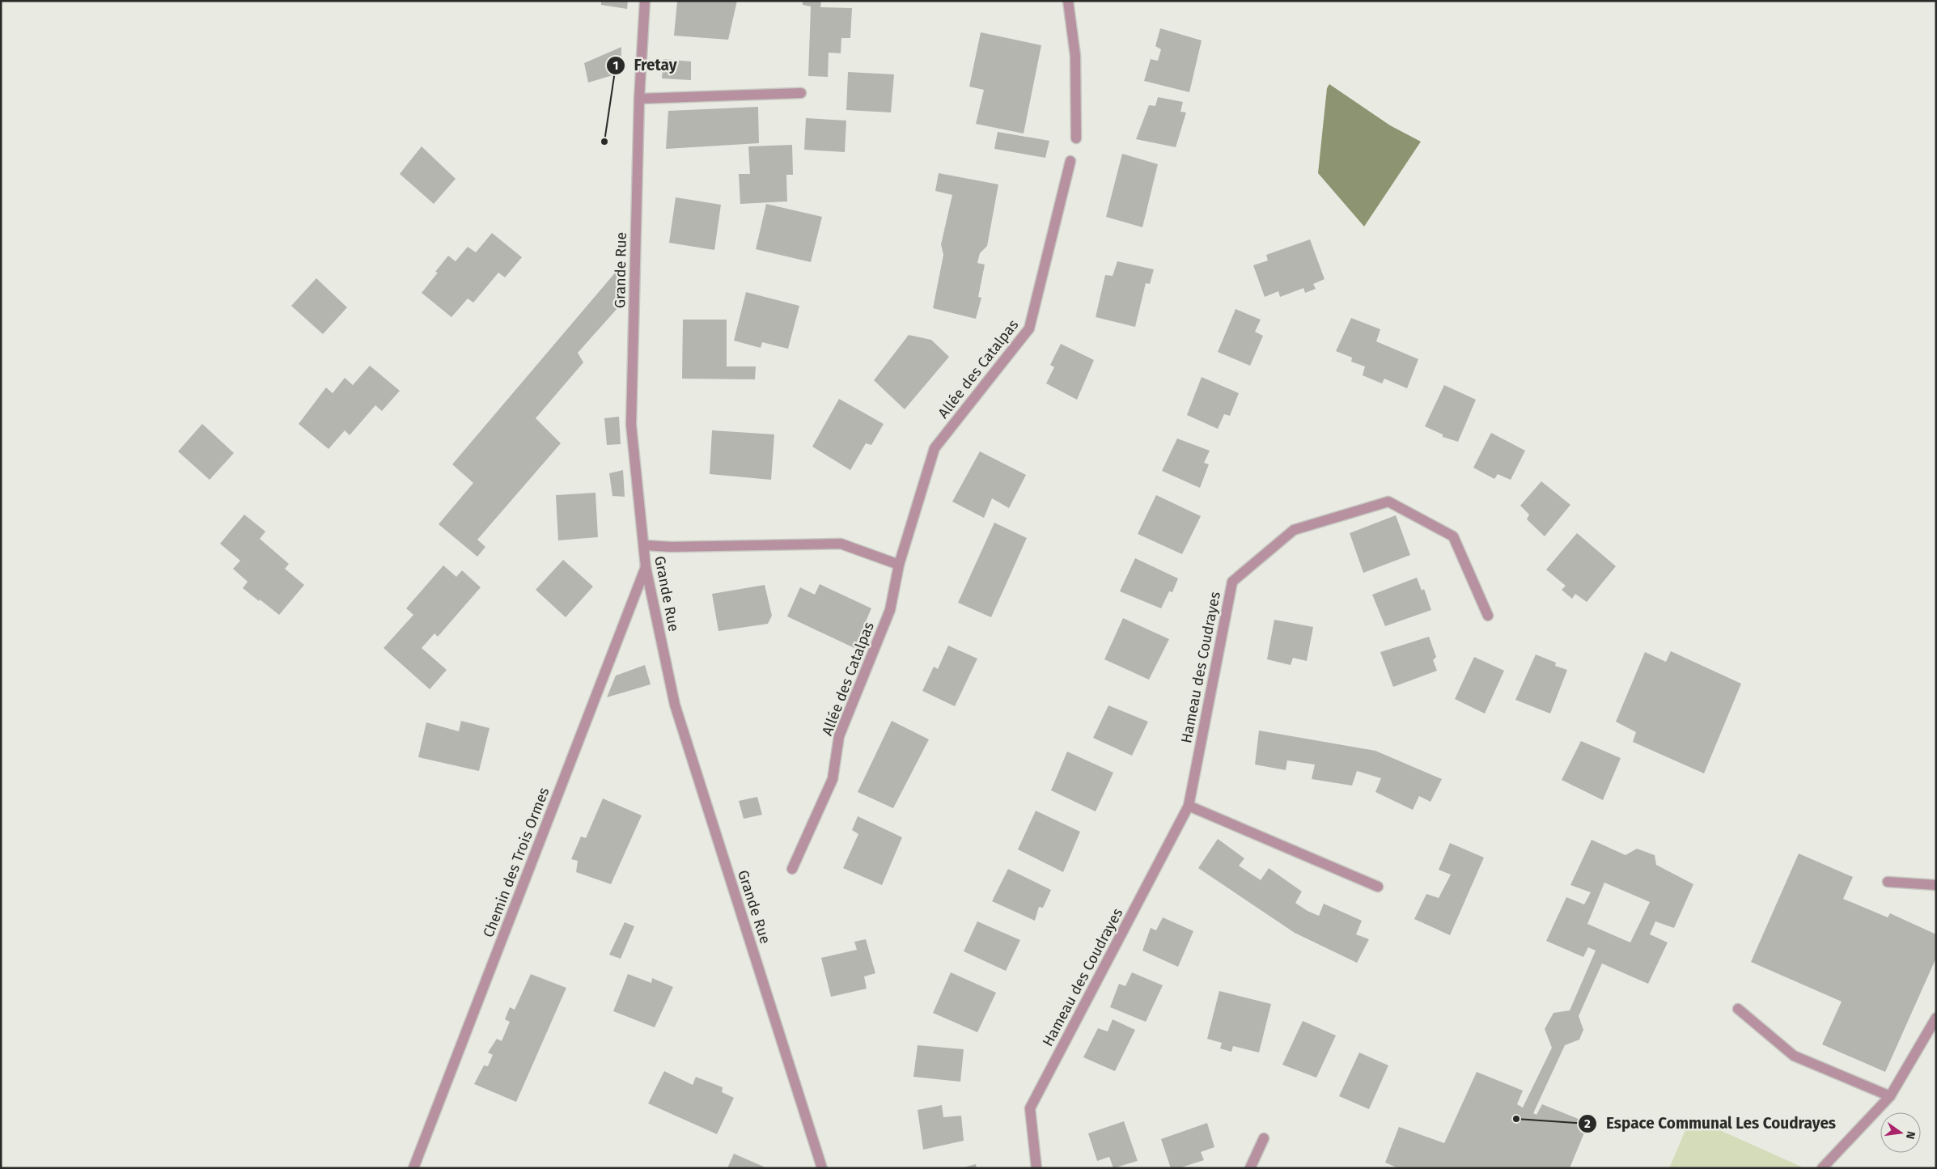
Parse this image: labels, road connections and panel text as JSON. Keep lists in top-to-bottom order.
{
  "streets": {
    "street": [
      "Grande Rue",
      "Allée des Catalpas",
      "Hameau des Coudrayes",
      "Chemin des Trois Ormes"
    ]
  },
  "crossings": [
    ["Grande Rue", "Chemin des Trois Ormes"]
  ],
  "places": ["Fretay", "Espace Communal Les Coudrayes"],
  "north": "right"
}
